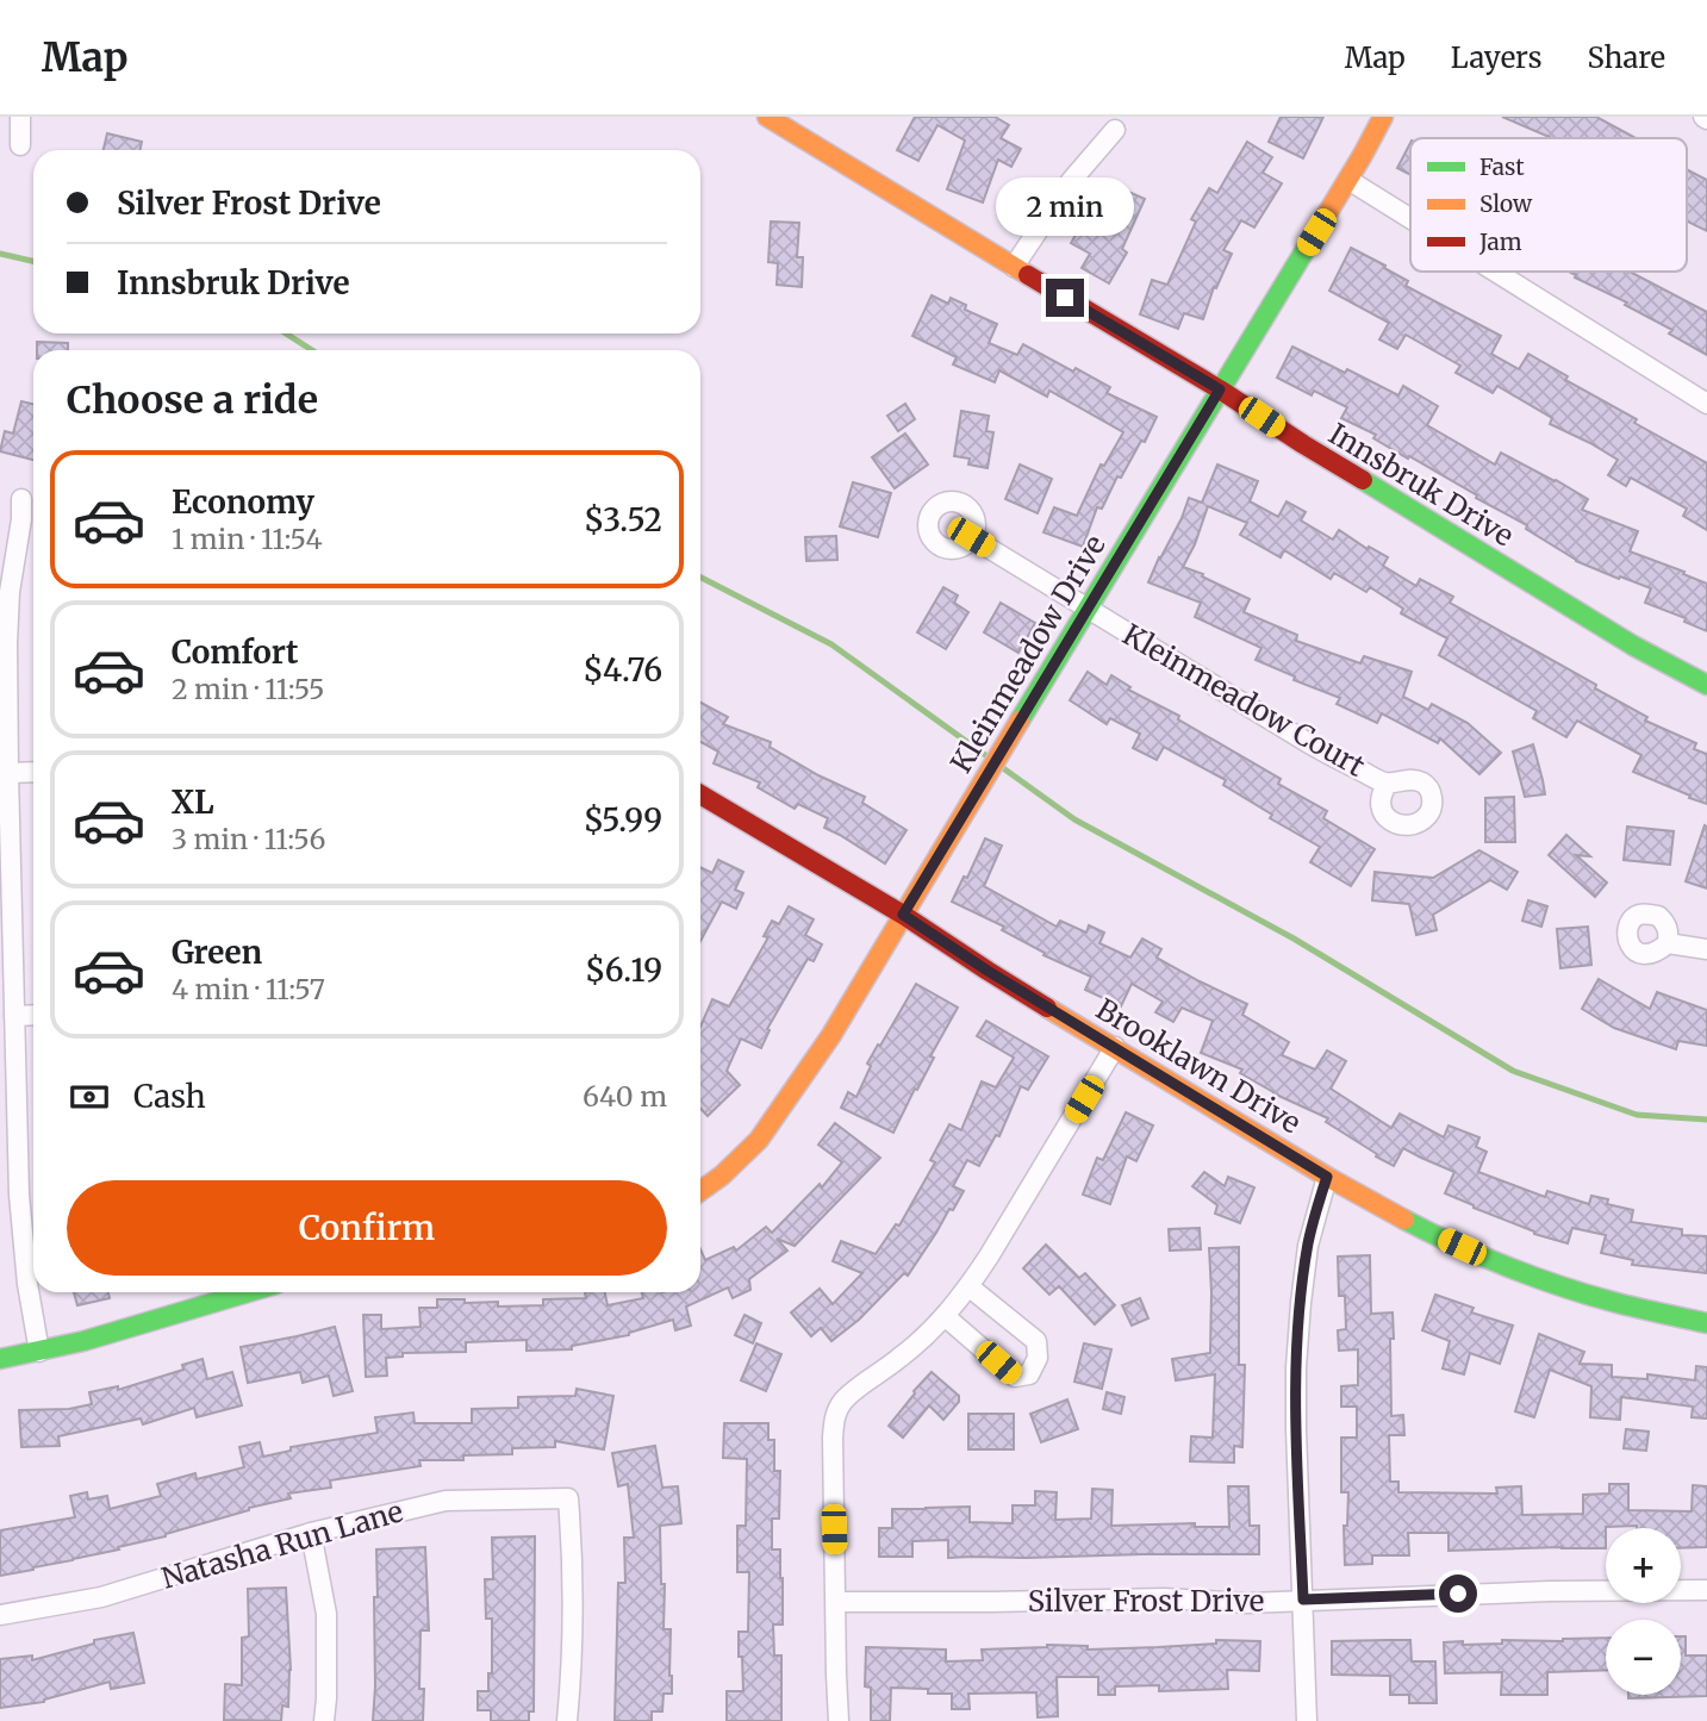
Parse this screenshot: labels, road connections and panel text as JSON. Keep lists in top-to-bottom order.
{
  "streets": {
    "street": [
      "Innsbruk Drive",
      "Kleinmeadow Drive",
      "Kleinmeadow Court",
      "Brooklawn Drive",
      "Natasha Run Lane",
      "Silver Frost Drive"
    ]
  },
  "crossings": [
    ["Innsbruk Drive", "Kleinmeadow Drive"],
    ["Kleinmeadow Drive", "Kleinmeadow Court"],
    ["Kleinmeadow Drive", "Brooklawn Drive"]
  ],
  "legend": ["Fast", "Slow", "Jam"],
  "page": {
    "header": "Map",
    "nav": ["Map", "Layers", "Share"],
    "banner": ["Silver Frost Drive", "Innsbruk Drive"],
    "bubble": "2 min",
    "heading": "Choose a ride",
    "list": [
      {
        "name": "Economy",
        "note": "1 min · 11:54",
        "value": "$3.52"
      },
      {
        "name": "Comfort",
        "note": "2 min · 11:55",
        "value": "$4.76"
      },
      {
        "name": "XL",
        "note": "3 min · 11:56",
        "value": "$5.99"
      },
      {
        "name": "Green",
        "note": "4 min · 11:57",
        "value": "$6.19"
      }
    ],
    "pay": ["Cash", "640 m"],
    "buttons": "Confirm",
    "map_buttons": ["+", "−"]
  }
}
